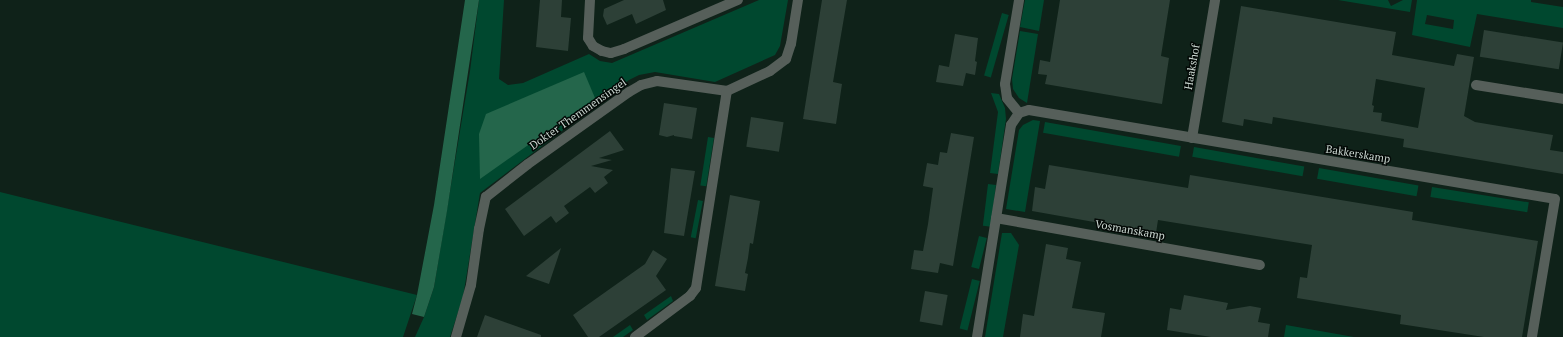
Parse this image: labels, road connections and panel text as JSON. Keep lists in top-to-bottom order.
{
  "streets": {
    "street": [
      "Haakshof",
      "Dokter Themmensingel",
      "Bakkerskamp",
      "Vosmanskamp"
    ]
  },
  "crossings": [
    ["Haakshof", "Bakkerskamp"]
  ]
}
